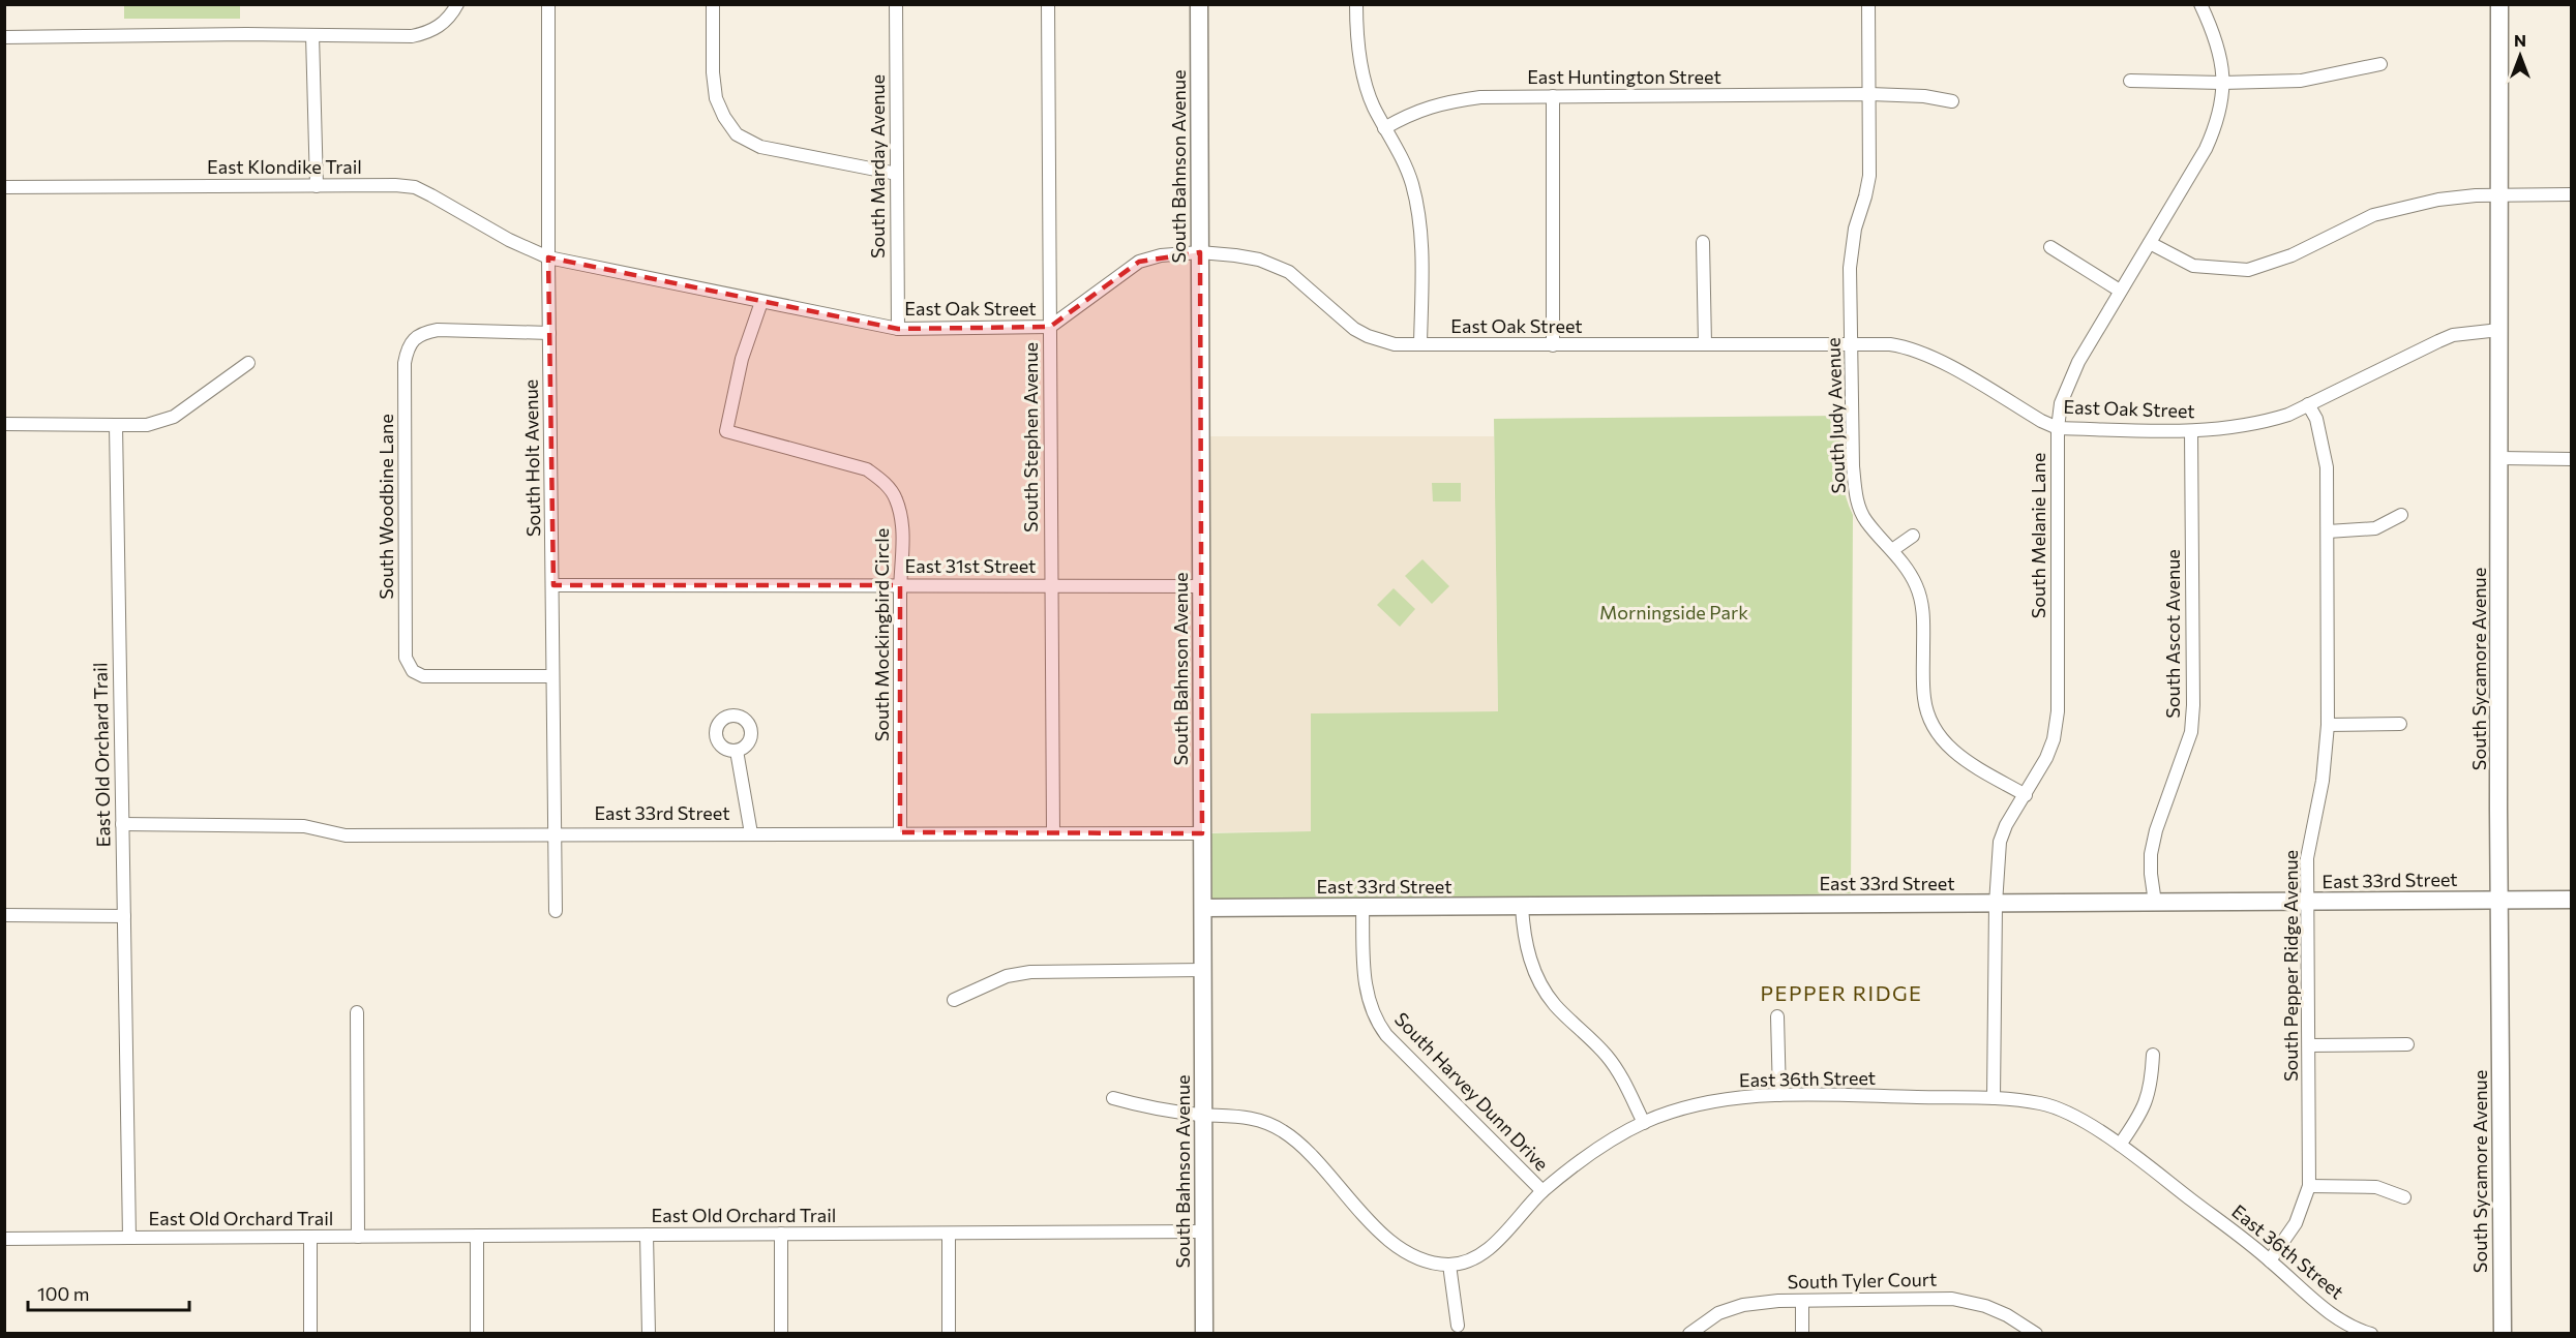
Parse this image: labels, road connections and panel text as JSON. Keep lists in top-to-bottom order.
{
  "streets": {
    "street": [
      "East Huntington Street",
      "South Marday Avenue",
      "South Bahnson Avenue",
      "East Klondike Trail",
      "East Oak Street",
      "South Judy Avenue",
      "South Stephen Avenue",
      "South Holt Avenue",
      "South Woodbine Lane",
      "South Melanie Lane",
      "East 31st Street",
      "South Ascot Avenue",
      "South Mockingbird Circle",
      "South Sycamore Avenue",
      "East Old Orchard Trail",
      "East 33rd Street",
      "South Pepper Ridge Avenue",
      "East 36th Street",
      "South Harvey Dunn Drive",
      "South Tyler Court"
    ]
  },
  "crossings": [
    ["East Huntington Street", "South Judy Avenue"],
    ["South Marday Avenue", "East Oak Street"],
    ["South Bahnson Avenue", "East Oak Street"],
    ["South Bahnson Avenue", "East 31st Street"],
    ["South Bahnson Avenue", "East Old Orchard Trail"],
    ["South Bahnson Avenue", "East 33rd Street"],
    ["East Klondike Trail", "East Oak Street"],
    ["East Klondike Trail", "South Holt Avenue"],
    ["East Oak Street", "South Judy Avenue"],
    ["East Oak Street", "South Stephen Avenue"],
    ["East Oak Street", "South Holt Avenue"],
    ["East Oak Street", "South Melanie Lane"],
    ["East Oak Street", "South Ascot Avenue"],
    ["East Oak Street", "South Mockingbird Circle"],
    ["East Oak Street", "South Sycamore Avenue"],
    ["East Oak Street", "South Pepper Ridge Avenue"],
    ["South Judy Avenue", "South Melanie Lane"],
    ["South Stephen Avenue", "East 31st Street"],
    ["South Stephen Avenue", "East 33rd Street"],
    ["South Holt Avenue", "South Woodbine Lane"],
    ["South Holt Avenue", "East 31st Street"],
    ["South Holt Avenue", "East 33rd Street"],
    ["South Melanie Lane", "East 33rd Street"],
    ["South Melanie Lane", "East 36th Street"],
    ["East 31st Street", "South Mockingbird Circle"],
    ["South Ascot Avenue", "East 33rd Street"],
    ["South Mockingbird Circle", "East 33rd Street"],
    ["South Sycamore Avenue", "East 33rd Street"],
    ["East Old Orchard Trail", "East 33rd Street"],
    ["East 33rd Street", "South Pepper Ridge Avenue"],
    ["East 33rd Street", "South Harvey Dunn Drive"],
    ["South Pepper Ridge Avenue", "East 36th Street"],
    ["East 36th Street", "South Harvey Dunn Drive"]
  ],
  "districts": ["PEPPER RIDGE"],
  "parks": ["Morningside Park"],
  "scale_bar": "100 m",
  "north": "top"
}
